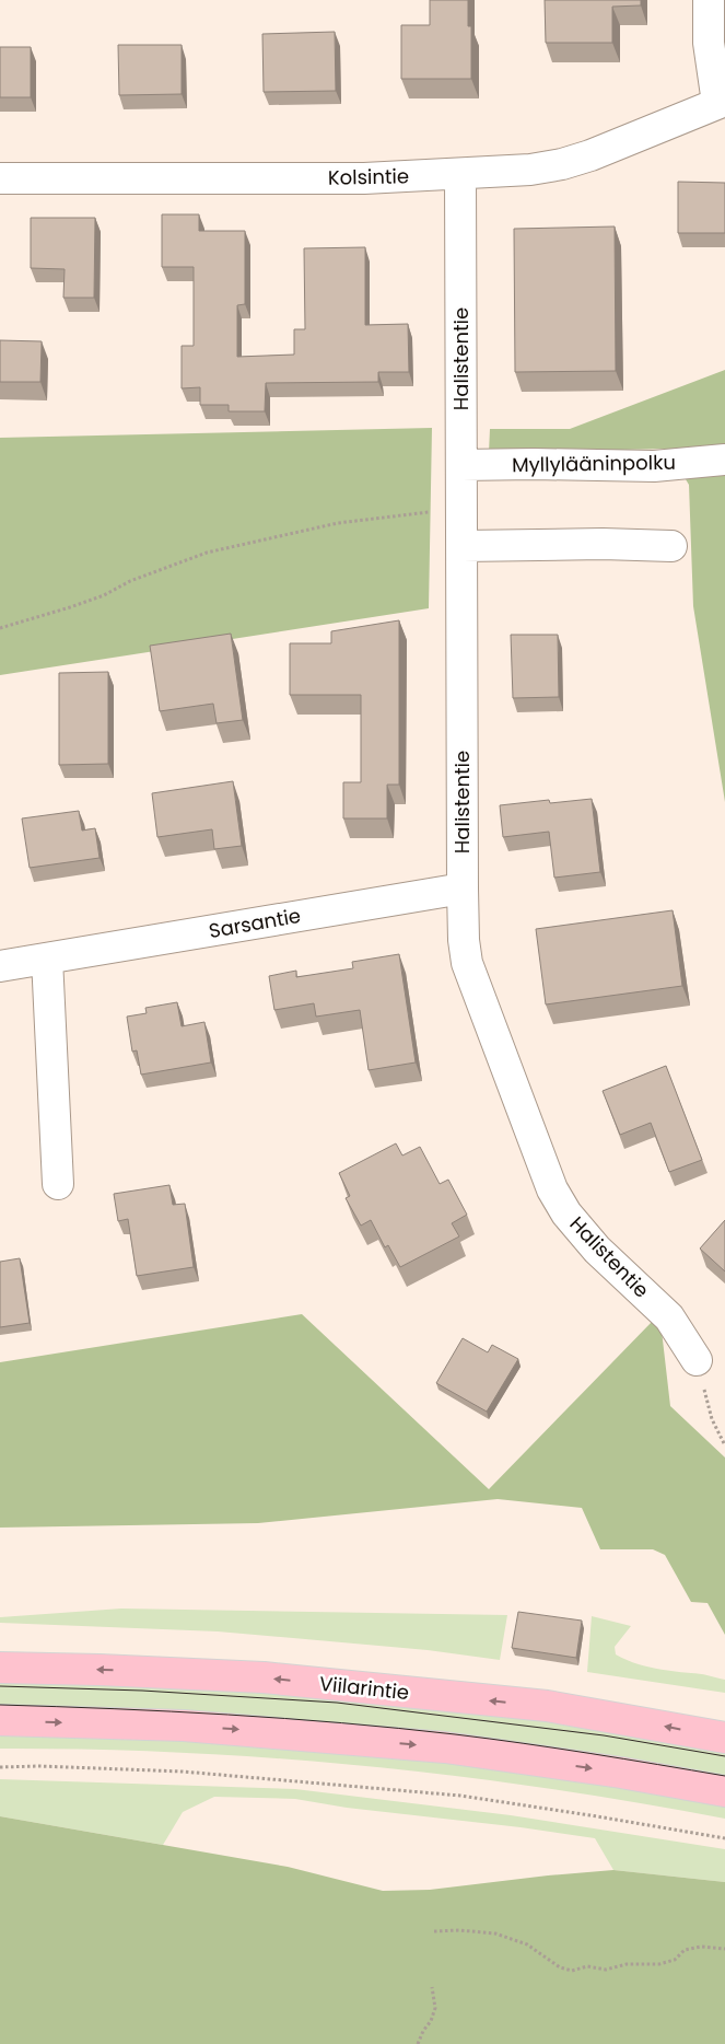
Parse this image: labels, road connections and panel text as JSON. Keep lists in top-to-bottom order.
{
  "streets": {
    "main road": ["Viilarintie"],
    "street": [
      "Kolsintie",
      "Halistentie",
      "Myllylääninpolku",
      "Sarsantie"
    ]
  },
  "crossings": [
    ["Kolsintie", "Halistentie"],
    ["Halistentie", "Myllylääninpolku"],
    ["Halistentie", "Sarsantie"]
  ]
}
